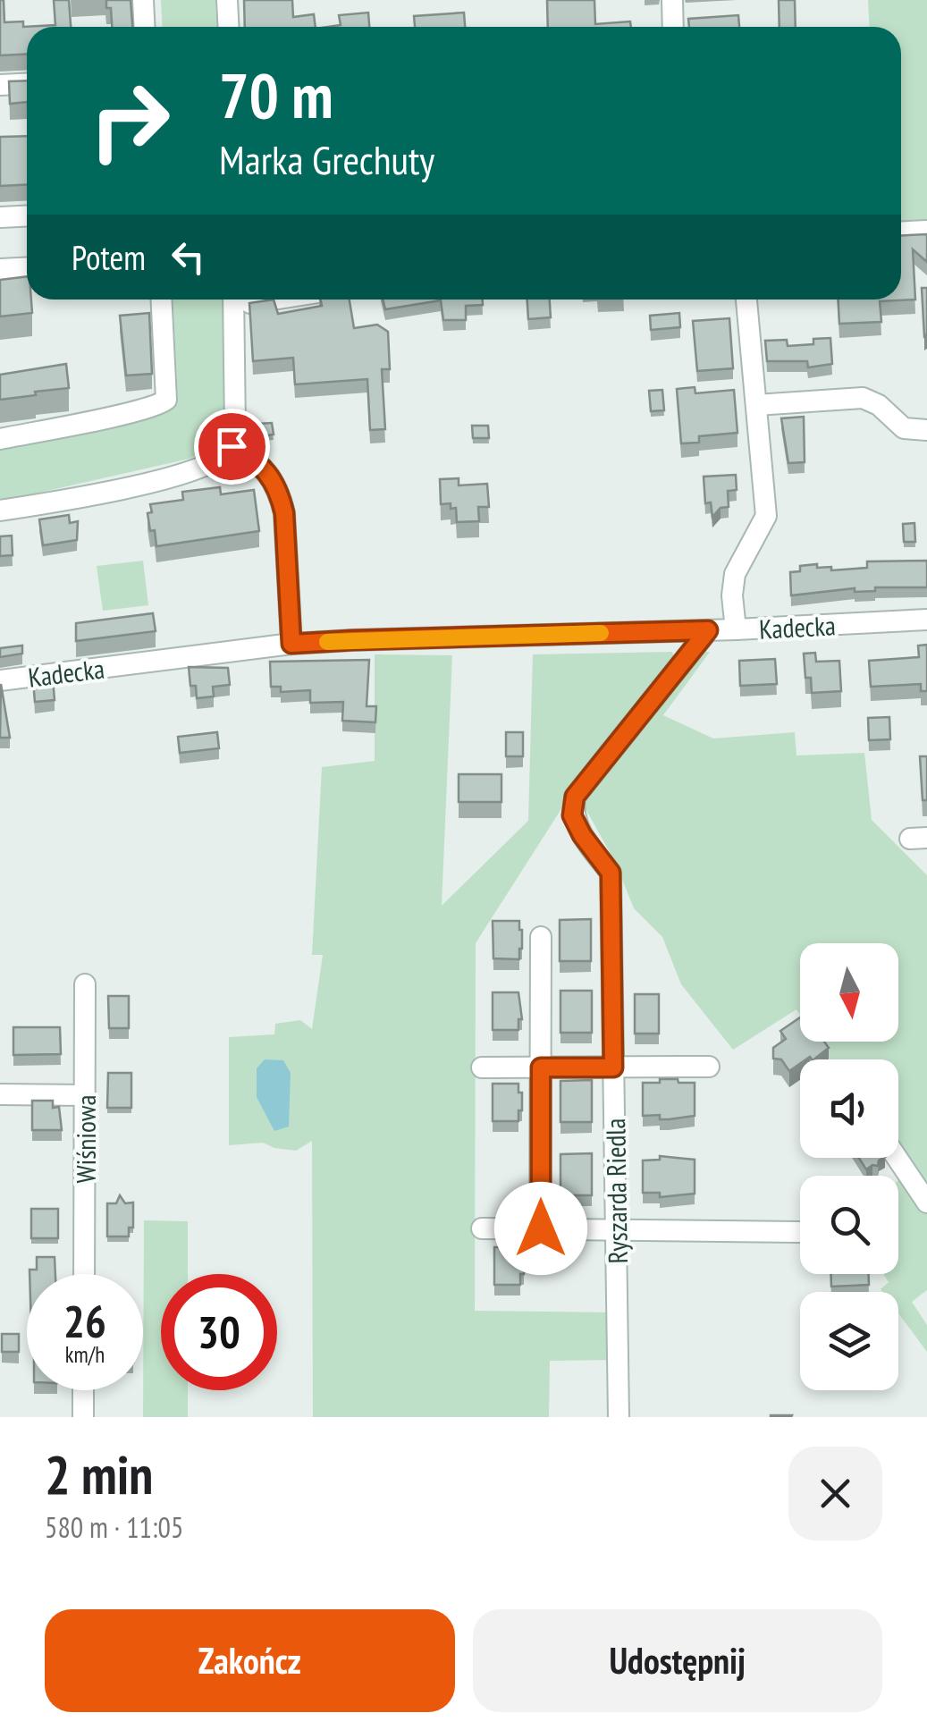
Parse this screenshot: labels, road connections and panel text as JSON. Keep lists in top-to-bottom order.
{
  "streets": {
    "street": ["Kadecka", "Wiśniowa", "Ryszarda Riedla"]
  },
  "crossings": [
    ["Kadecka", "Ryszarda Riedla"]
  ],
  "north": "bottom",
  "page": {
    "turn": ["70 m", "Marka Grechuty"],
    "then": "Potem",
    "speed": "26 km/h",
    "limit": "30",
    "heading": ["2 min", "580 m · 11:05"],
    "buttons": ["Zakończ", "Udostępnij"]
  }
}
